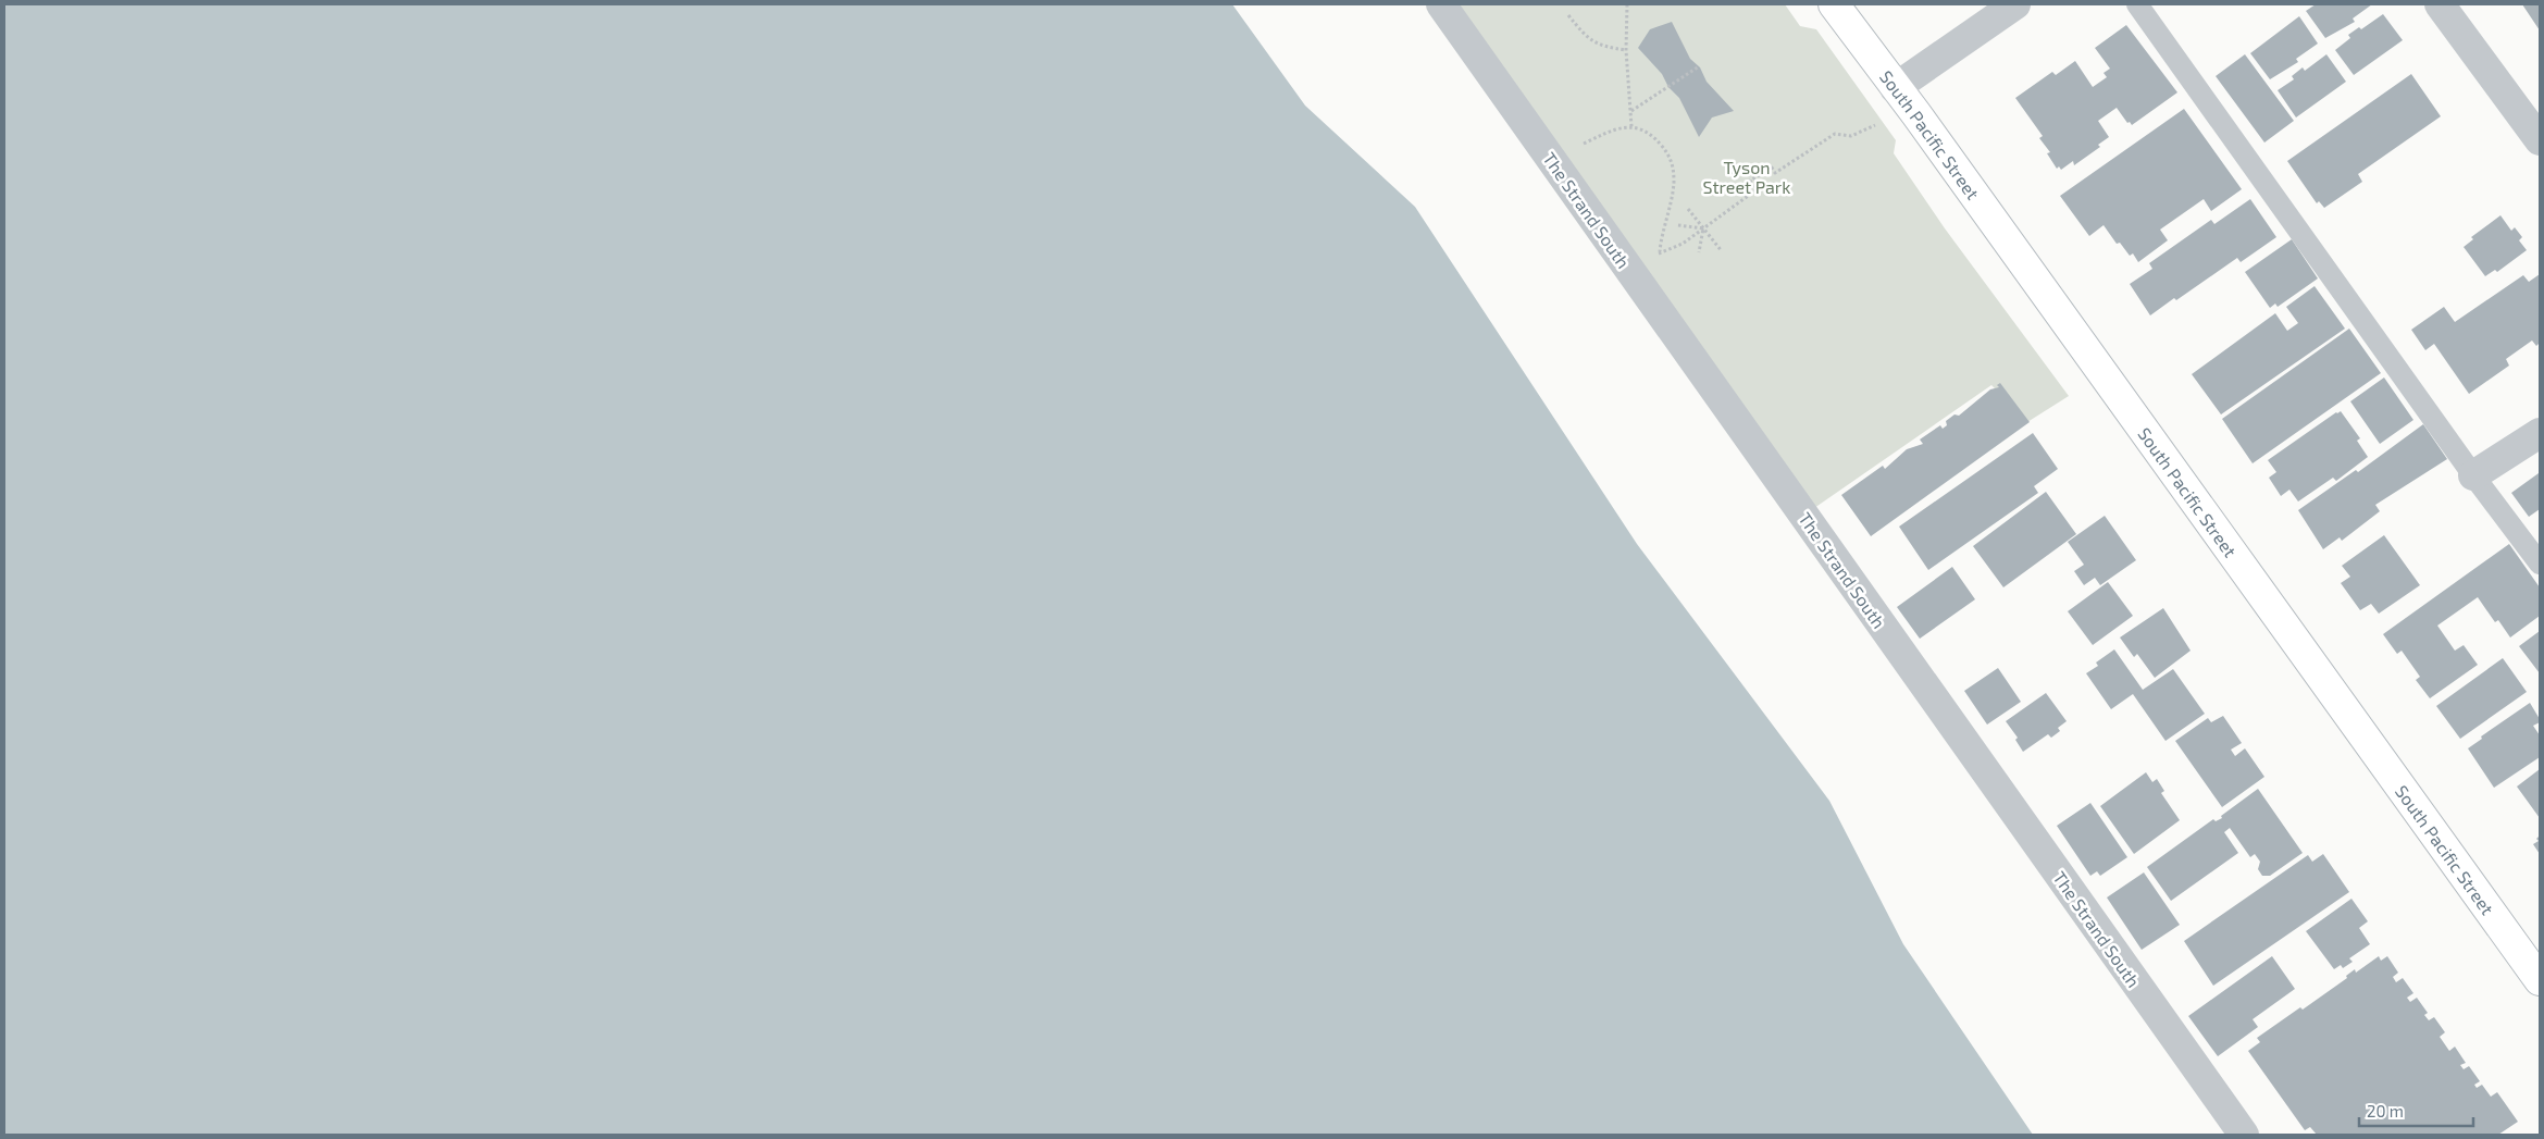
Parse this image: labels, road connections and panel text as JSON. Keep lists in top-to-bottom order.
{
  "streets": {
    "main road": ["South Pacific Street"],
    "street": ["The Strand South"]
  },
  "parks": ["Tyson Street Park"],
  "scale_bar": "20 m"
}
